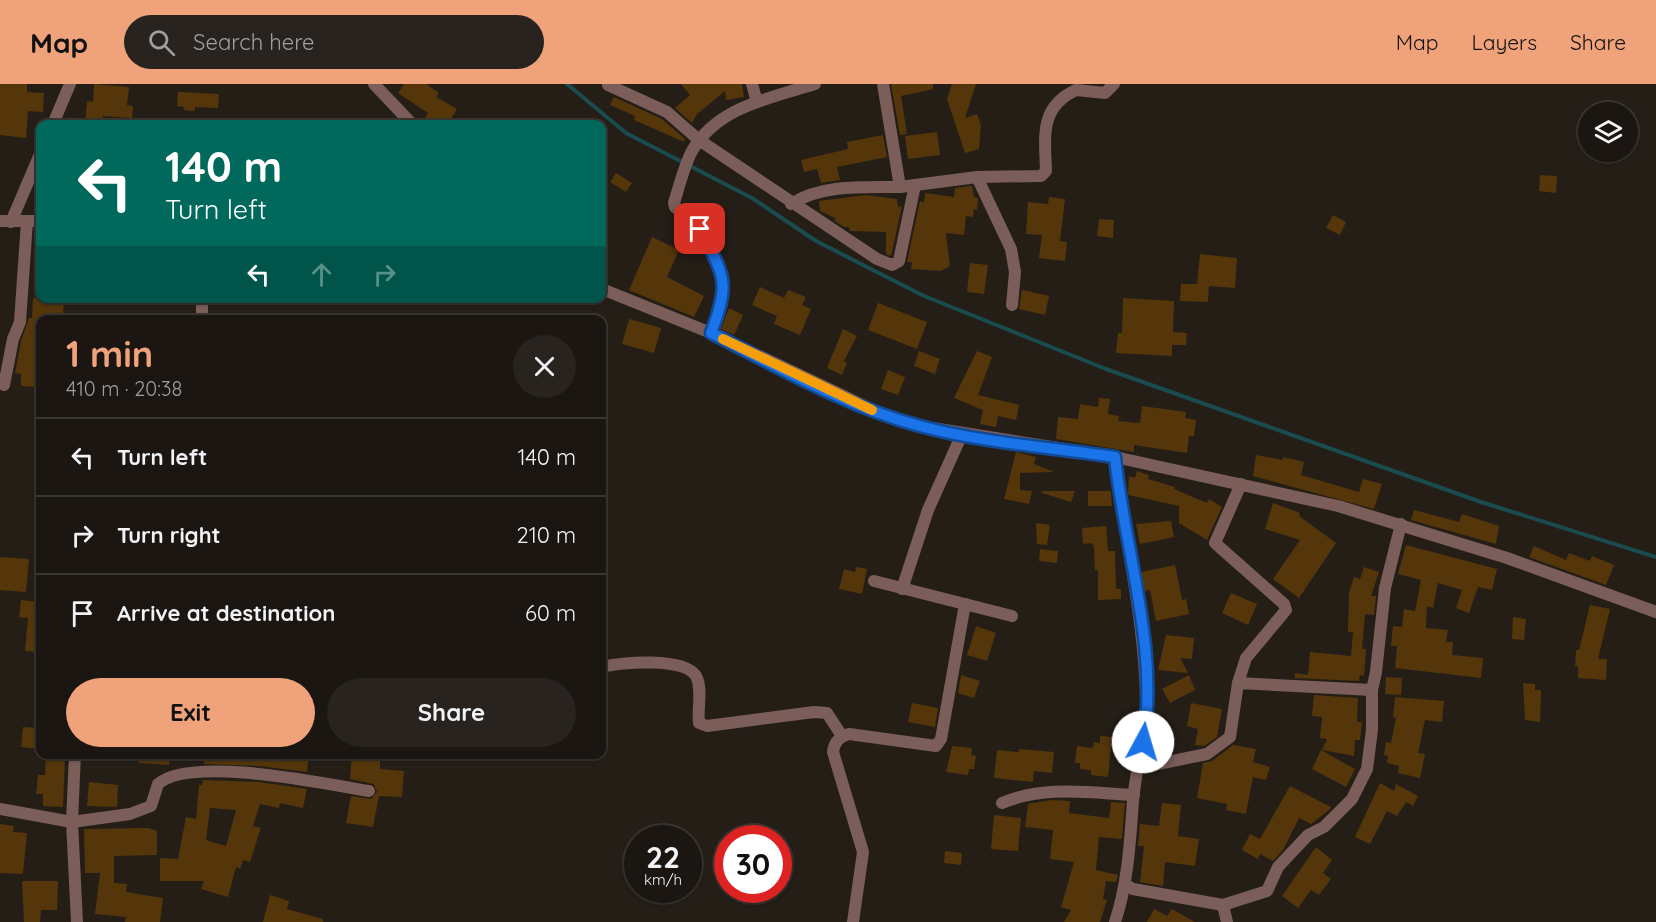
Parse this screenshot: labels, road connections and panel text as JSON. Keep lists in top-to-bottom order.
{
  "page": {
    "header": "Map",
    "search": "Search here",
    "nav": ["Map", "Layers", "Share"],
    "turn": ["140 m", "Turn left"],
    "heading": ["1 min", "410 m · 20:38"],
    "list": [
      {
        "name": "Turn left",
        "value": "140 m"
      },
      {
        "name": "Turn right",
        "value": "210 m"
      },
      {
        "name": "Arrive at destination",
        "value": "60 m"
      }
    ],
    "buttons": ["Exit", "Share"],
    "speed": "22 km/h",
    "limit": "30"
  }
}
